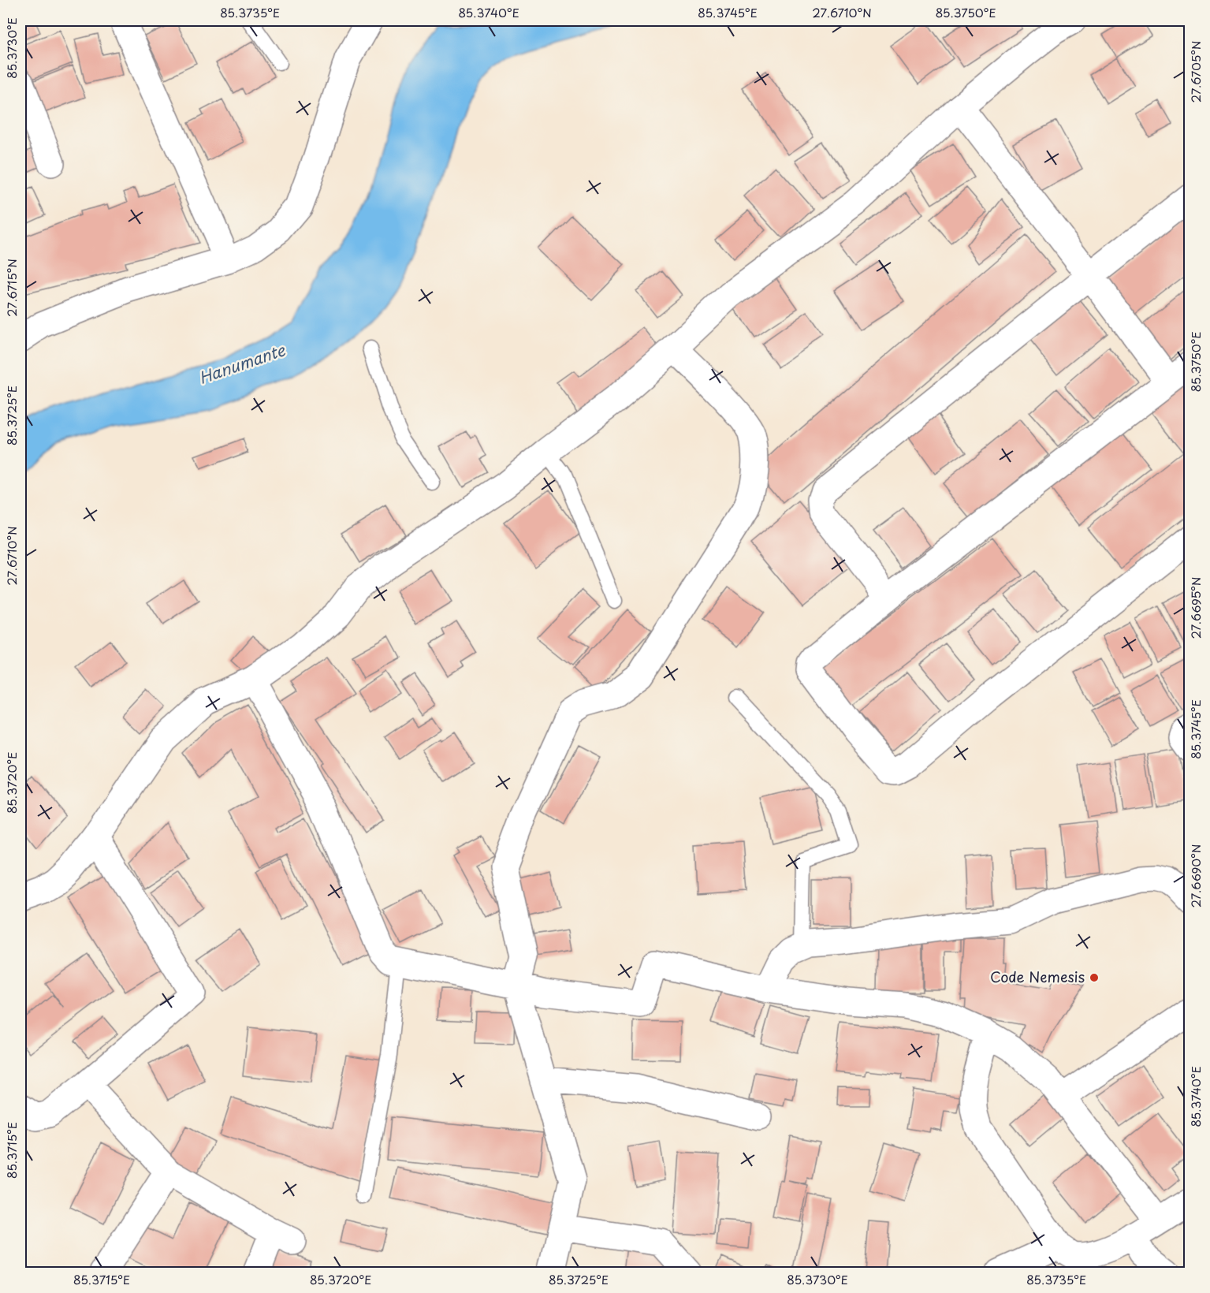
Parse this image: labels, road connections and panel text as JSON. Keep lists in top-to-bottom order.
{
  "water": ["Hanumante"],
  "places": ["Code Nemesis"],
  "coordinates": [
    "85.3735°E",
    "85.3740°E",
    "85.3745°E",
    "27.6710°N",
    "85.3750°E",
    "85.3730°E",
    "27.6705°N",
    "27.6715°N",
    "85.3725°E",
    "27.6695°N",
    "85.3720°E",
    "27.6690°N",
    "85.3715°E"
  ]
}
